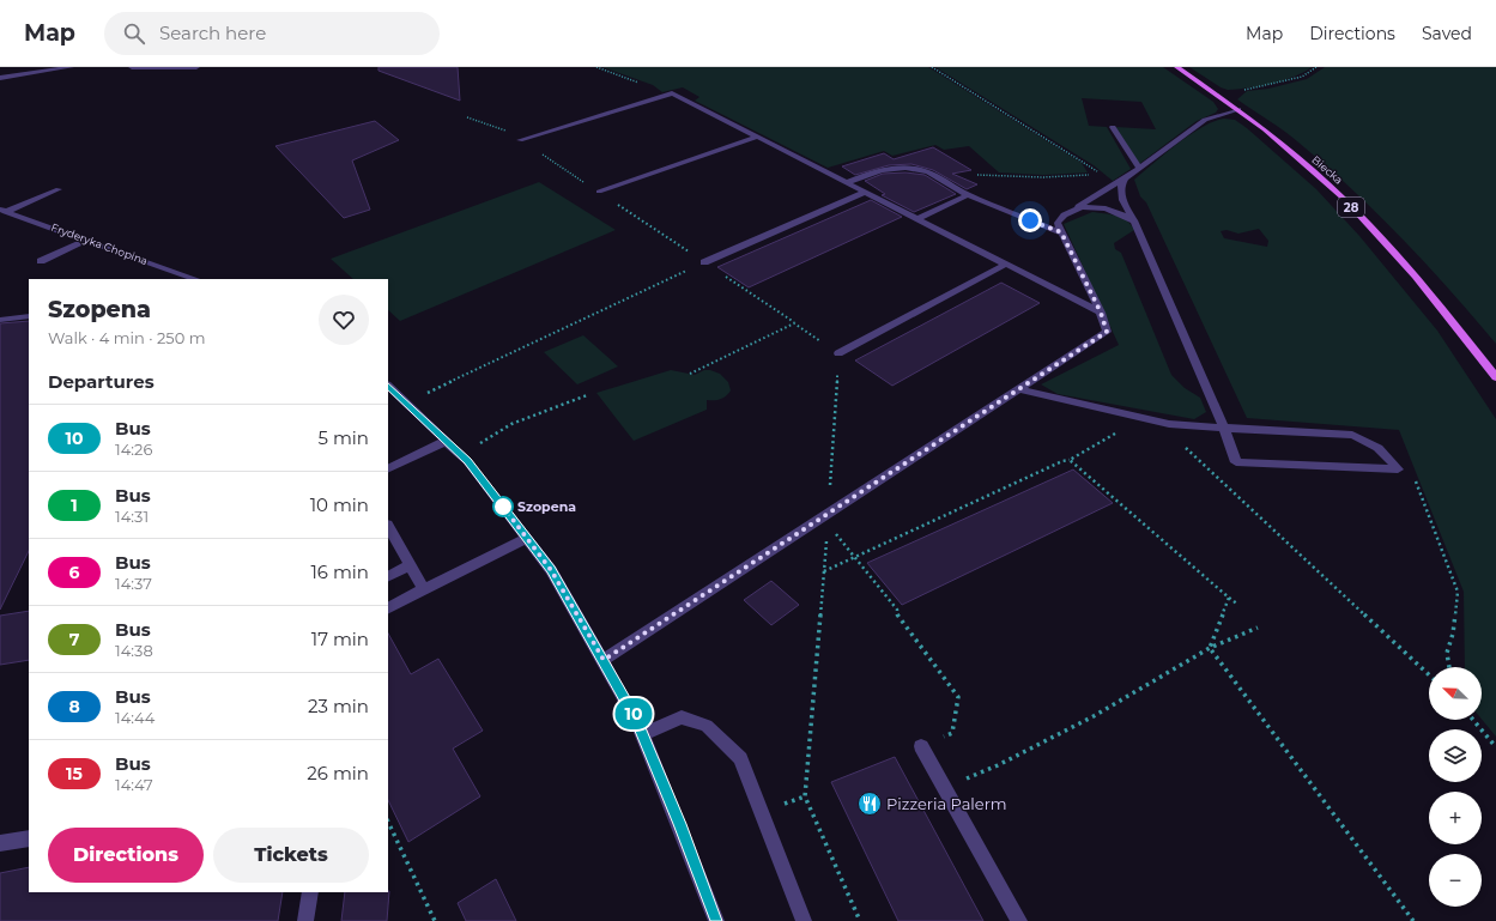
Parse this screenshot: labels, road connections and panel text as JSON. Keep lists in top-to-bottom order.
{
  "streets": {
    "main road": ["Biecka", "28"],
    "street": ["Fryderyka Chopina"]
  },
  "places": {
    "other": ["Szopena"],
    "restaurant": ["Pizzeria Palerm"]
  },
  "lines": ["bus line 10"],
  "north": "top left",
  "page": {
    "header": "Map",
    "search": "Search here",
    "nav": ["Map", "Directions", "Saved"],
    "on_map": "10",
    "heading": [
      ["Szopena", "Walk · 4 min · 250 m"],
      "Departures"
    ],
    "list": [
      {
        "mark": "10",
        "name": "Bus",
        "note": "14:26",
        "value": "5 min"
      },
      {
        "mark": "1",
        "name": "Bus",
        "note": "14:31",
        "value": "10 min"
      },
      {
        "mark": "6",
        "name": "Bus",
        "note": "14:37",
        "value": "16 min"
      },
      {
        "mark": "7",
        "name": "Bus",
        "note": "14:38",
        "value": "17 min"
      },
      {
        "mark": "8",
        "name": "Bus",
        "note": "14:44",
        "value": "23 min"
      },
      {
        "mark": "15",
        "name": "Bus",
        "note": "14:47",
        "value": "26 min"
      }
    ],
    "map_buttons": ["+", "−"],
    "buttons": ["Directions", "Tickets"]
  }
}
